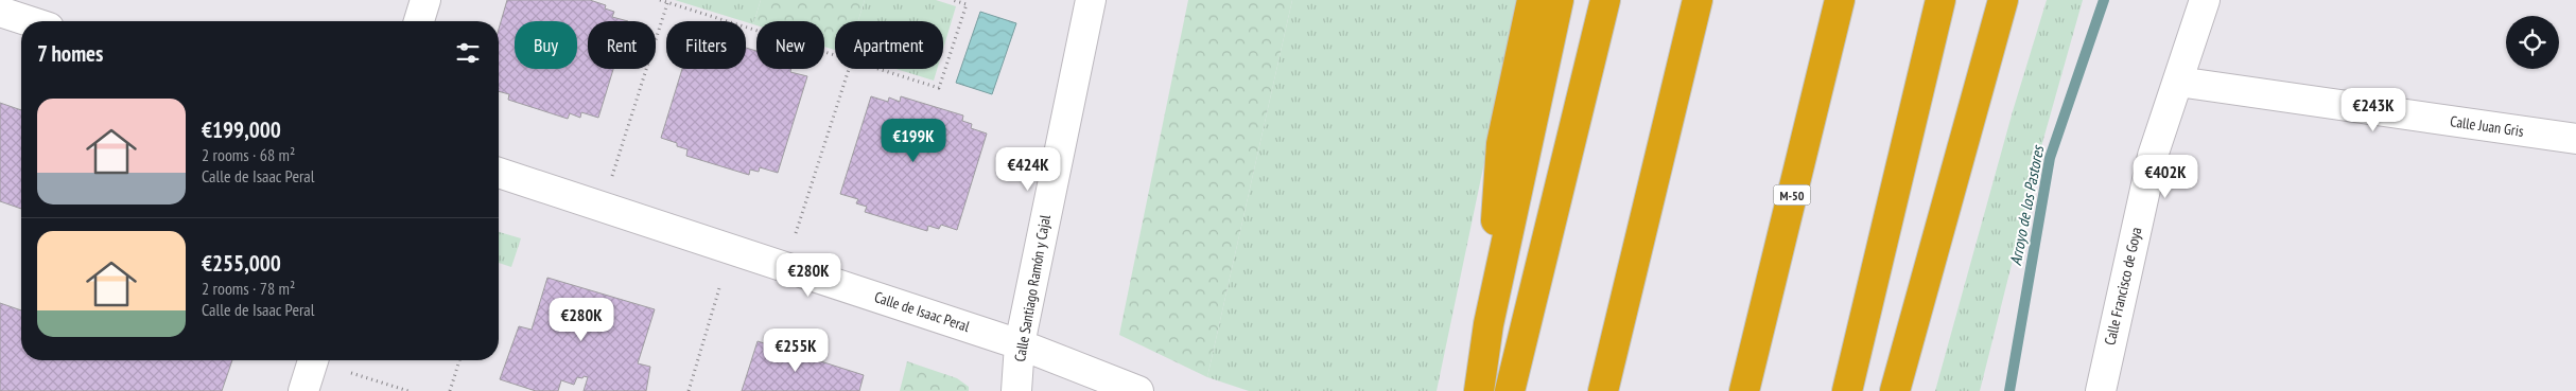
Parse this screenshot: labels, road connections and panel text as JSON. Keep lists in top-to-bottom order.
{
  "streets": {
    "highway": ["M-50"],
    "street": [
      "Calle Juan Gris",
      "Calle Francisco de Goya",
      "Calle Santiago Ramón y Cajal",
      "Calle de Isaac Peral"
    ]
  },
  "crossings": [
    ["Calle Juan Gris", "Calle Francisco de Goya"],
    ["Calle Santiago Ramón y Cajal", "Calle de Isaac Peral"]
  ],
  "water": ["Arroyo de los Pastores"],
  "page": {
    "chip": [
      "Buy",
      "Rent",
      "Filters",
      "New",
      "Apartment"
    ],
    "heading": "7 homes",
    "list": [
      {
        "name": "€199,000",
        "note": "2 rooms · 68 m² · Calle de Isaac Peral"
      },
      {
        "name": "€255,000",
        "note": "2 rooms · 78 m² · Calle de Isaac Peral"
      }
    ],
    "price": [
      "€243K",
      "€199K",
      "€424K",
      "€402K",
      "€280K",
      "€280K",
      "€255K"
    ]
  }
}
